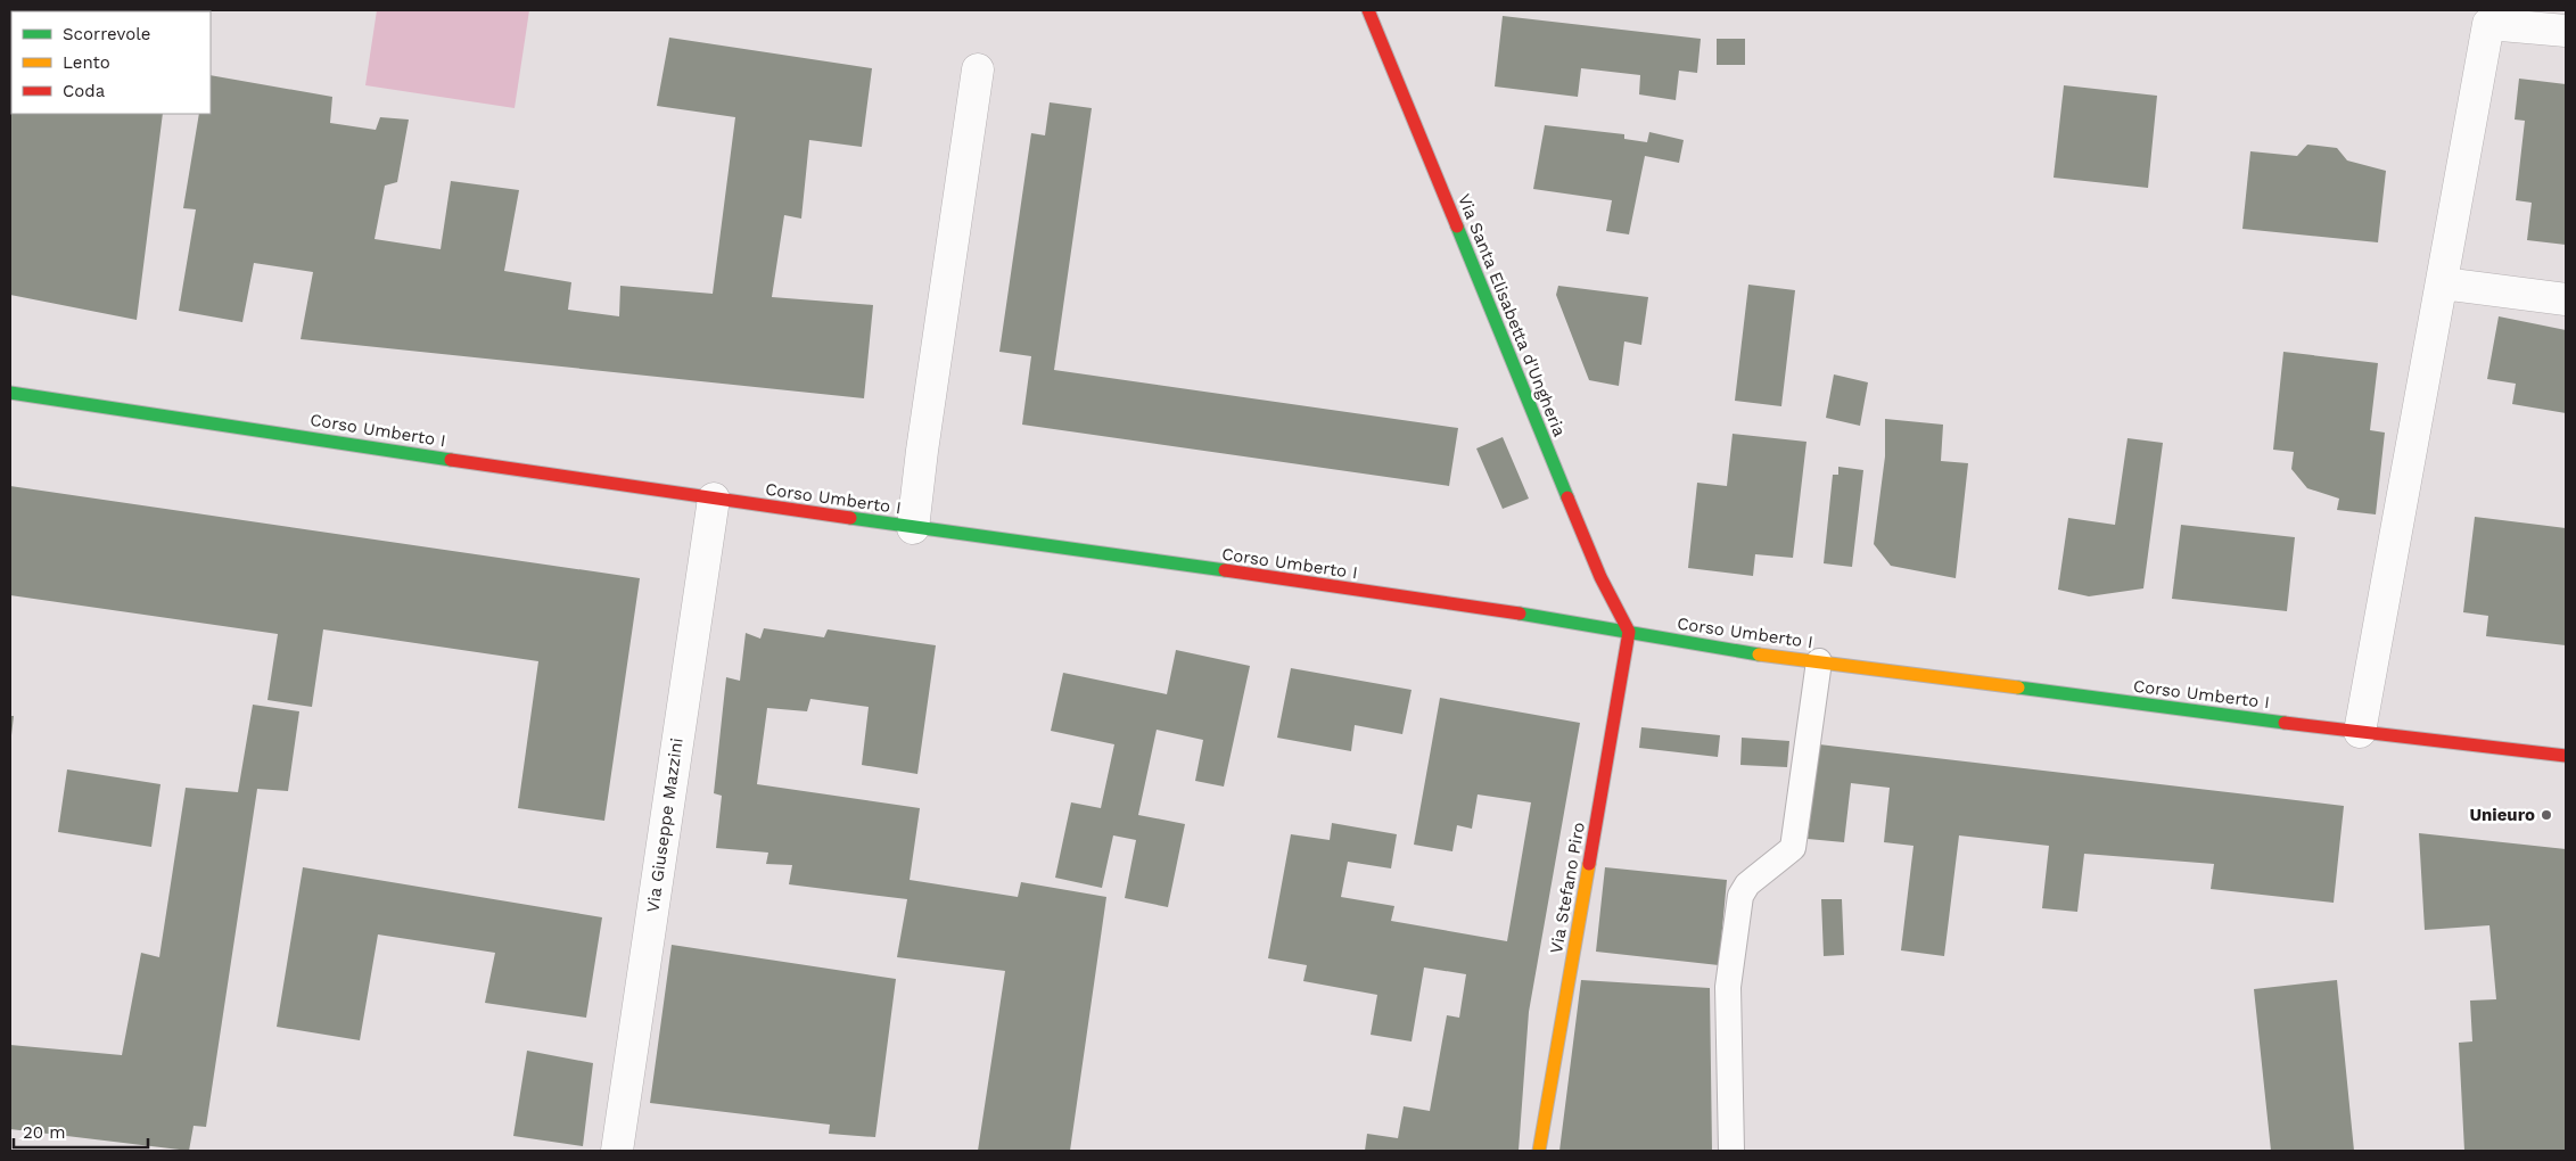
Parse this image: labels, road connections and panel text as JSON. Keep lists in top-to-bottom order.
{
  "streets": {
    "street": [
      "Via Santa Elisabetta d'Ungheria",
      "Corso Umberto I",
      "Via Giuseppe Mazzini",
      "Via Stefano Piro"
    ]
  },
  "crossings": [
    ["Via Santa Elisabetta d'Ungheria", "Corso Umberto I"],
    ["Via Santa Elisabetta d'Ungheria", "Via Stefano Piro"],
    ["Corso Umberto I", "Via Giuseppe Mazzini"],
    ["Corso Umberto I", "Via Stefano Piro"]
  ],
  "places": ["Unieuro"],
  "legend": ["Scorrevole", "Lento", "Coda"],
  "scale_bar": "20 m"
}
